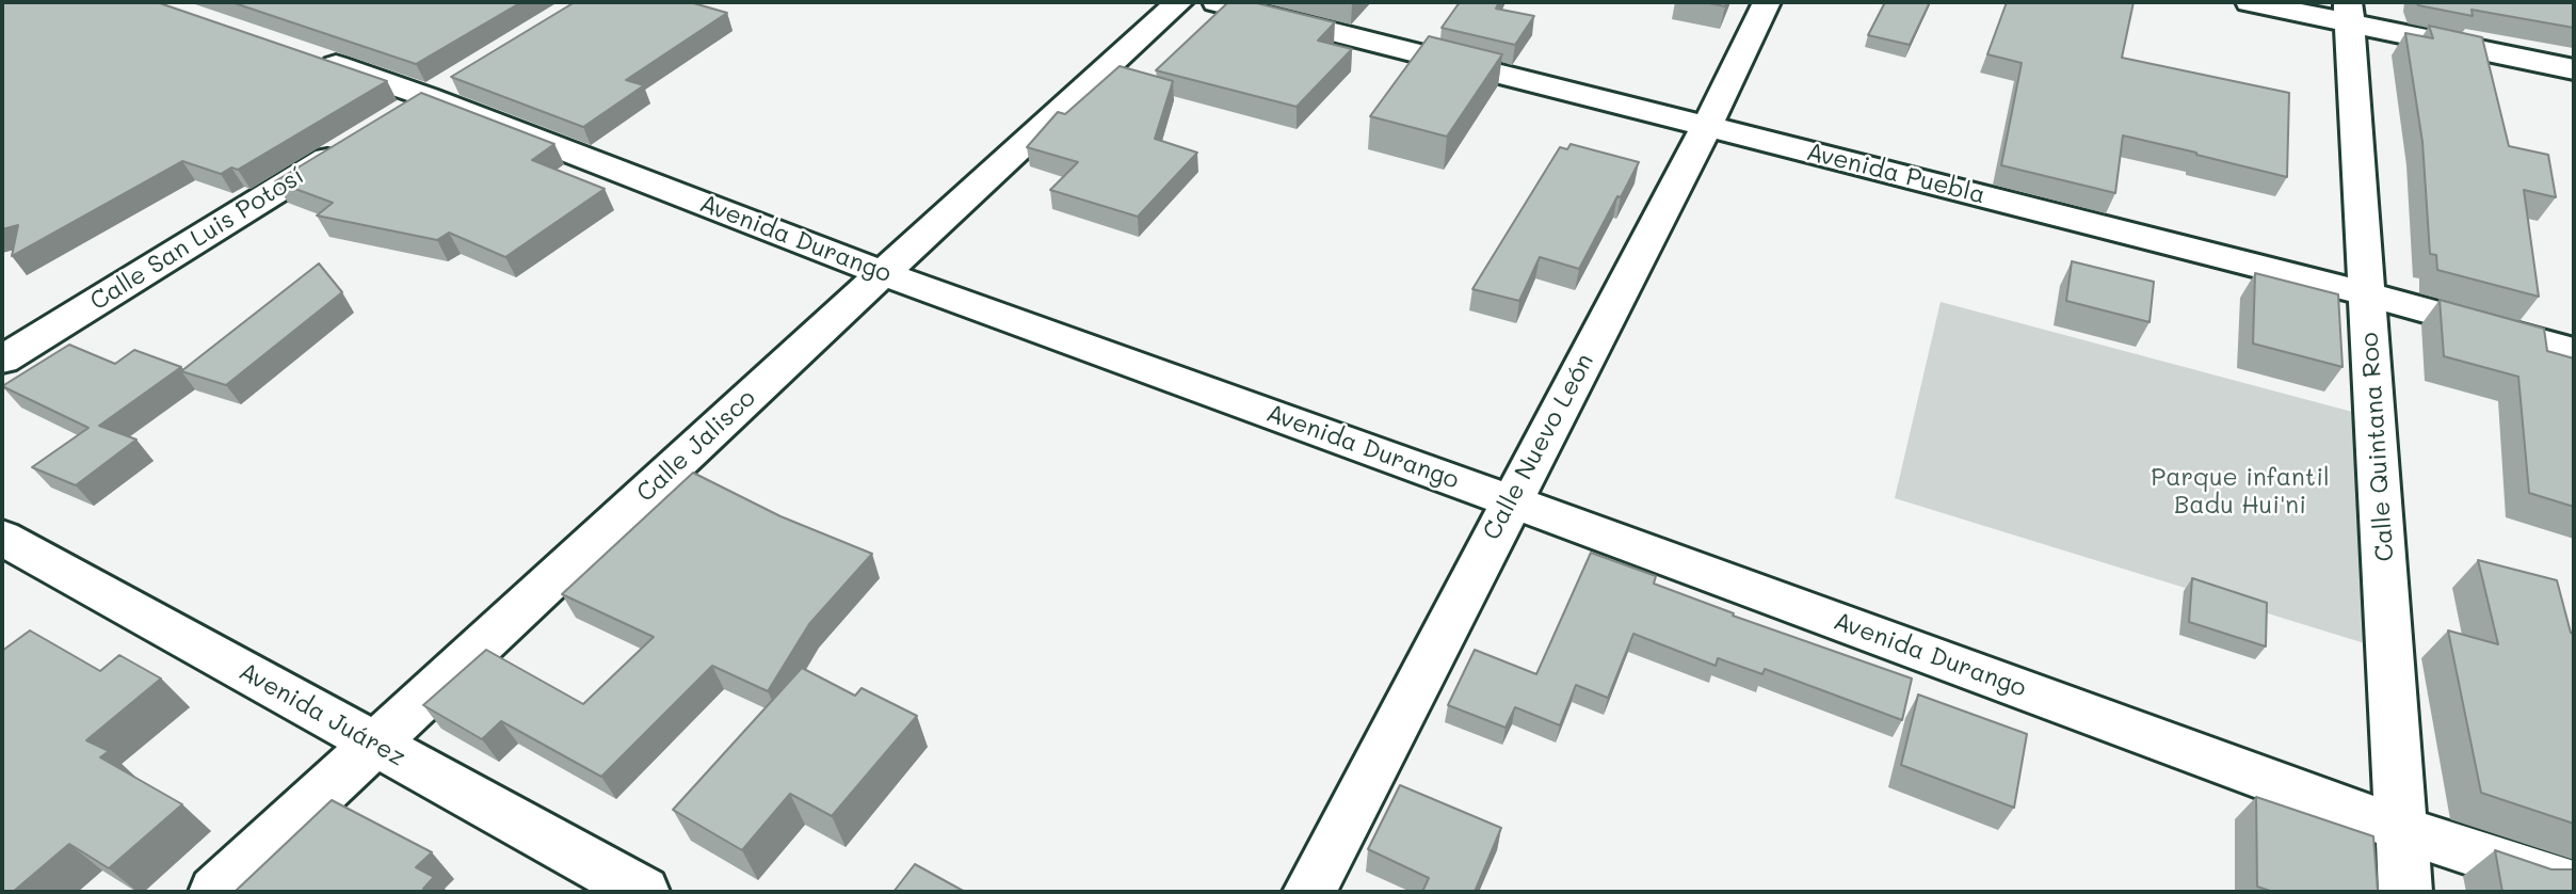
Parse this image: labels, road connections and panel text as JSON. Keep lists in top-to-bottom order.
{
  "streets": {
    "street": [
      "Avenida Puebla",
      "Calle San Luis Potosí",
      "Avenida Durango",
      "Calle Jalisco",
      "Calle Nuevo León",
      "Calle Quintana Roo",
      "Avenida Juárez"
    ]
  },
  "crossings": [
    ["Avenida Puebla", "Calle Nuevo León"],
    ["Avenida Puebla", "Calle Quintana Roo"],
    ["Avenida Durango", "Calle Jalisco"],
    ["Avenida Durango", "Calle Nuevo León"],
    ["Avenida Durango", "Calle Quintana Roo"],
    ["Calle Jalisco", "Avenida Juárez"]
  ],
  "parks": ["Parque infantil Badu Hui'ni"]
}
